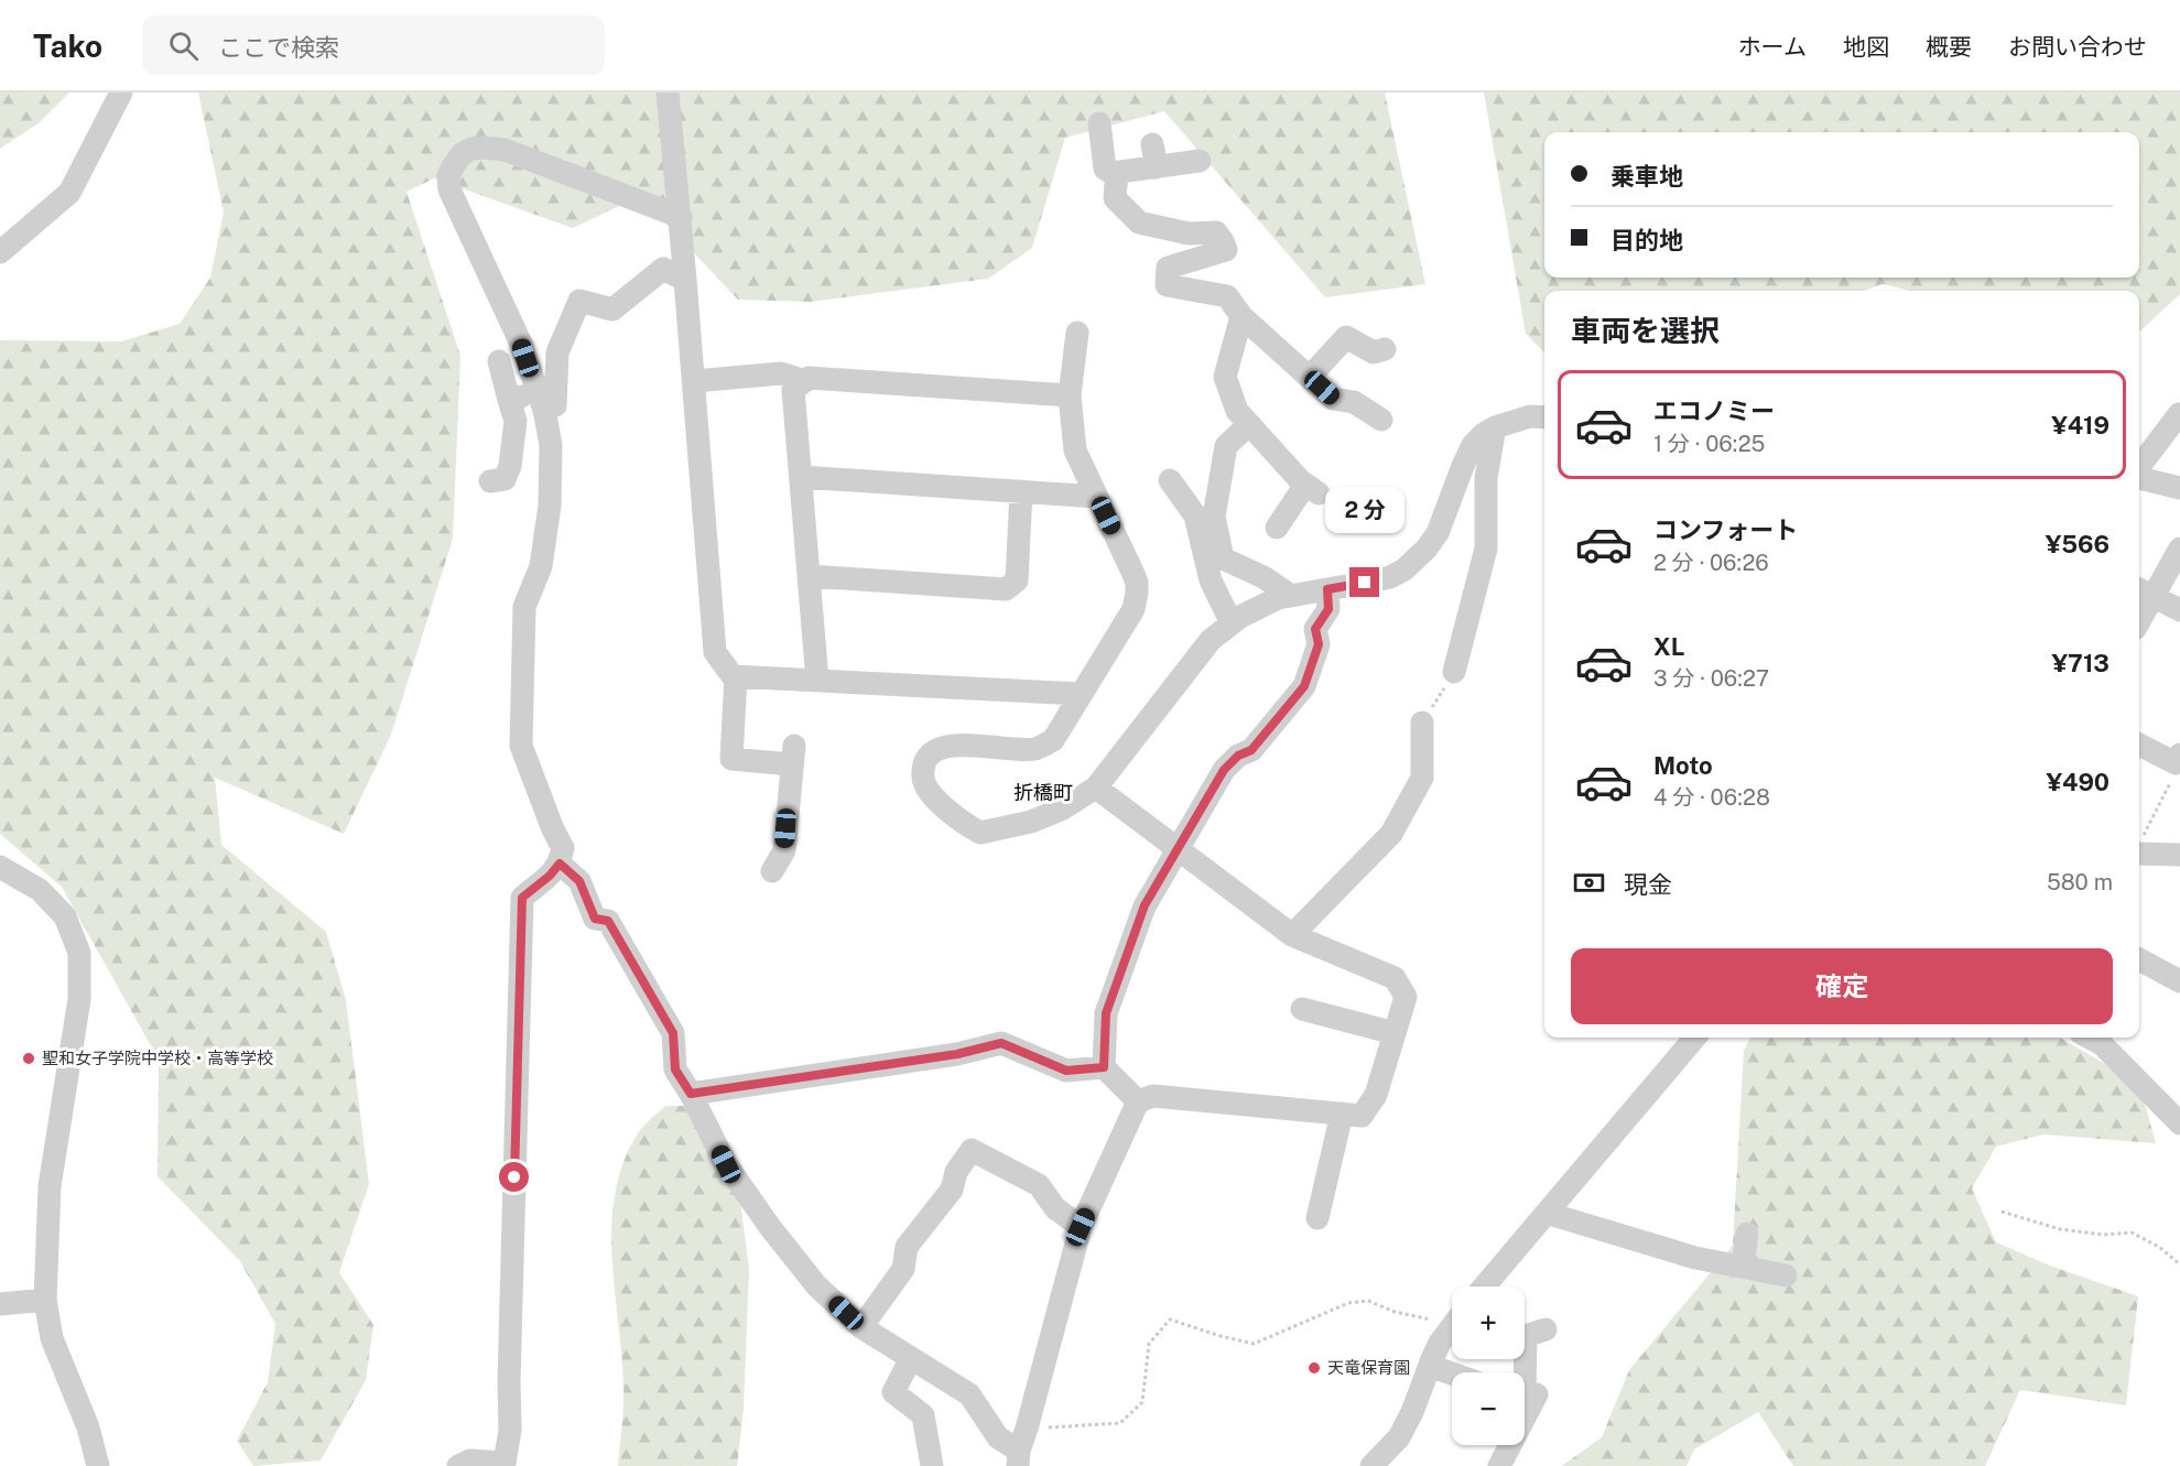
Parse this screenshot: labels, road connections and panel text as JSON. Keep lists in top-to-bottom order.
{
  "districts": ["折橋町"],
  "places": ["聖和女子学院中学校・高等学校", "天竜保育園"],
  "page": {
    "header": "Tako",
    "search": "ここで検索",
    "nav": [
      "ホーム",
      "地図",
      "概要",
      "お問い合わせ"
    ],
    "banner": ["乗車地", "目的地"],
    "heading": "車両を選択",
    "list": [
      {
        "name": "エコノミー",
        "note": "1 分 · 06:25",
        "value": "¥419"
      },
      {
        "name": "コンフォート",
        "note": "2 分 · 06:26",
        "value": "¥566"
      },
      {
        "name": "XL",
        "note": "3 分 · 06:27",
        "value": "¥713"
      },
      {
        "name": "Moto",
        "note": "4 分 · 06:28",
        "value": "¥490"
      }
    ],
    "bubble": "2 分",
    "pay": ["現金", "580 m"],
    "buttons": "確定",
    "map_buttons": ["+", "−"]
  }
}
